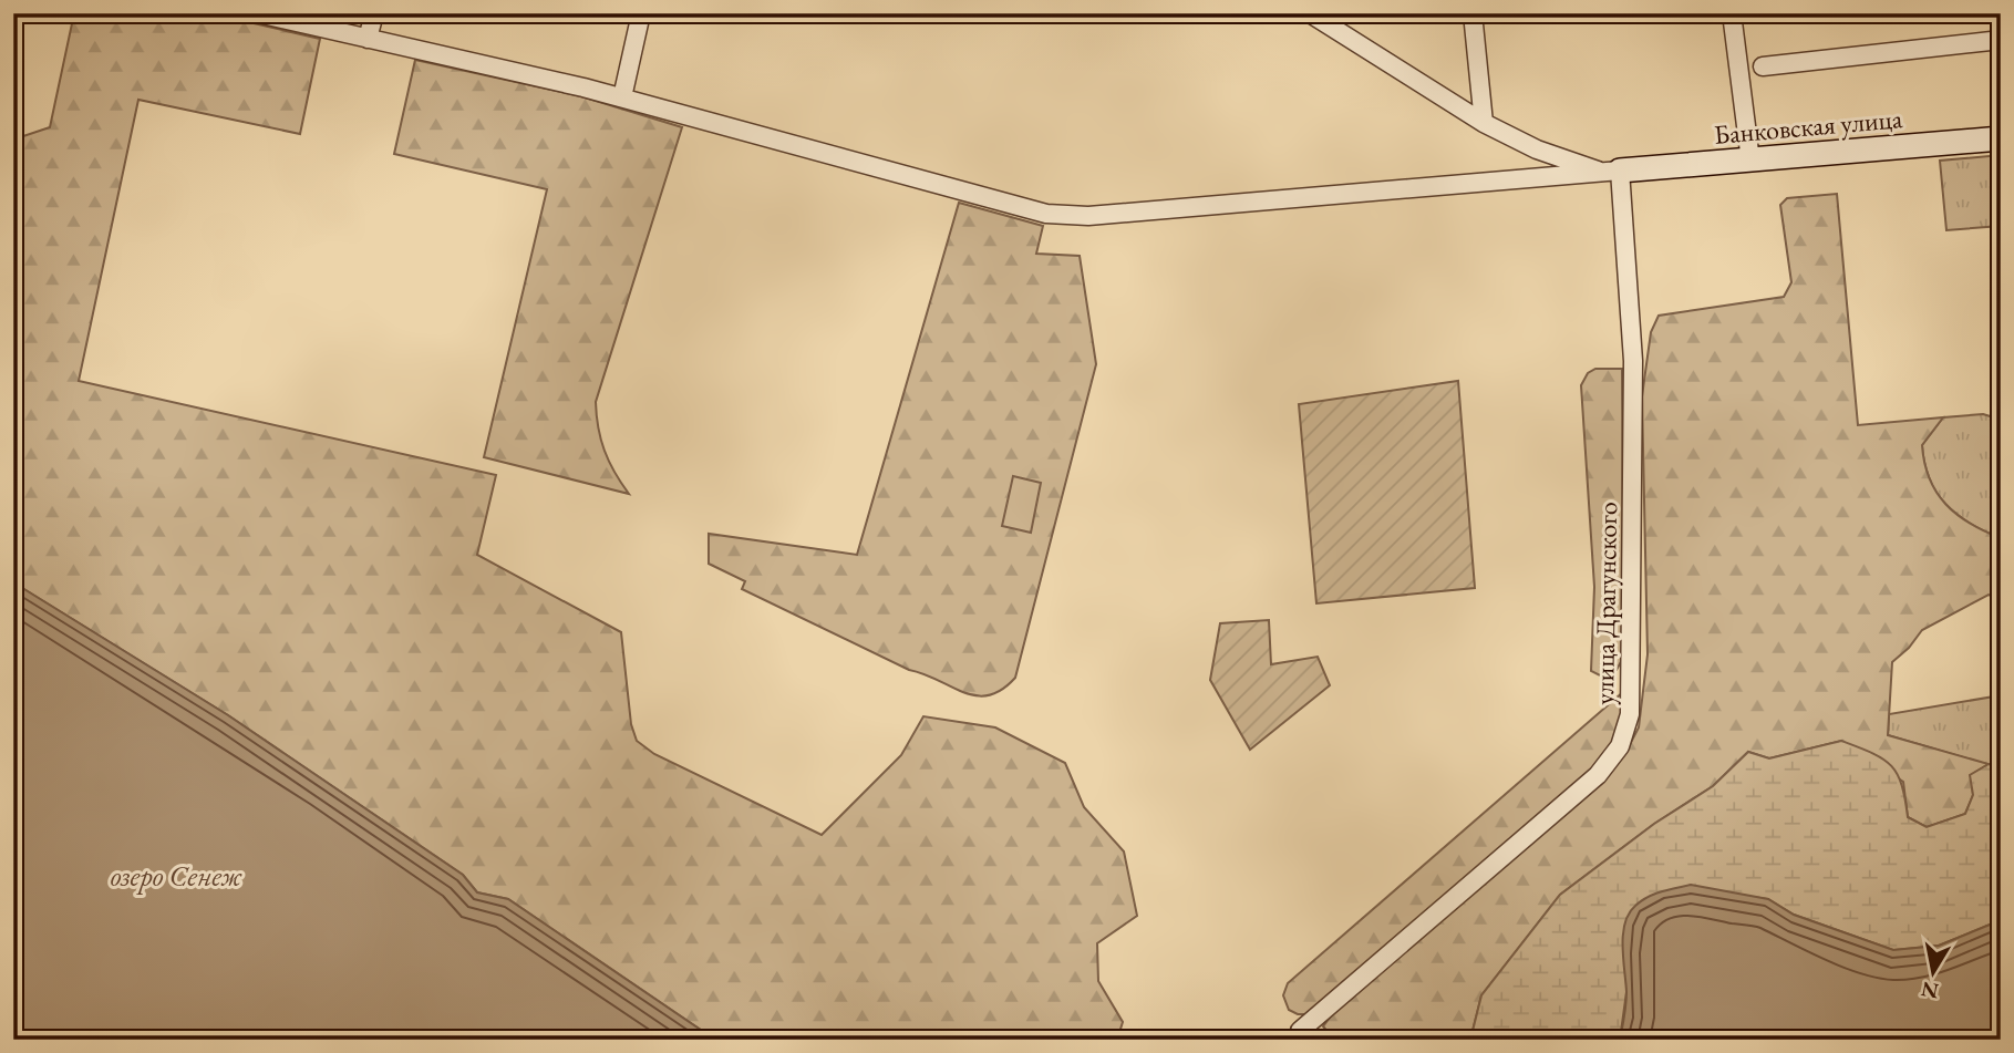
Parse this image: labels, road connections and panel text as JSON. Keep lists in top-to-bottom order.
{
  "streets": {
    "street": ["Банковская улица", "улица Драгунского"]
  },
  "crossings": [
    ["Банковская улица", "улица Драгунского"]
  ],
  "water": ["озеро Сенеж"],
  "north": "bottom"
}
